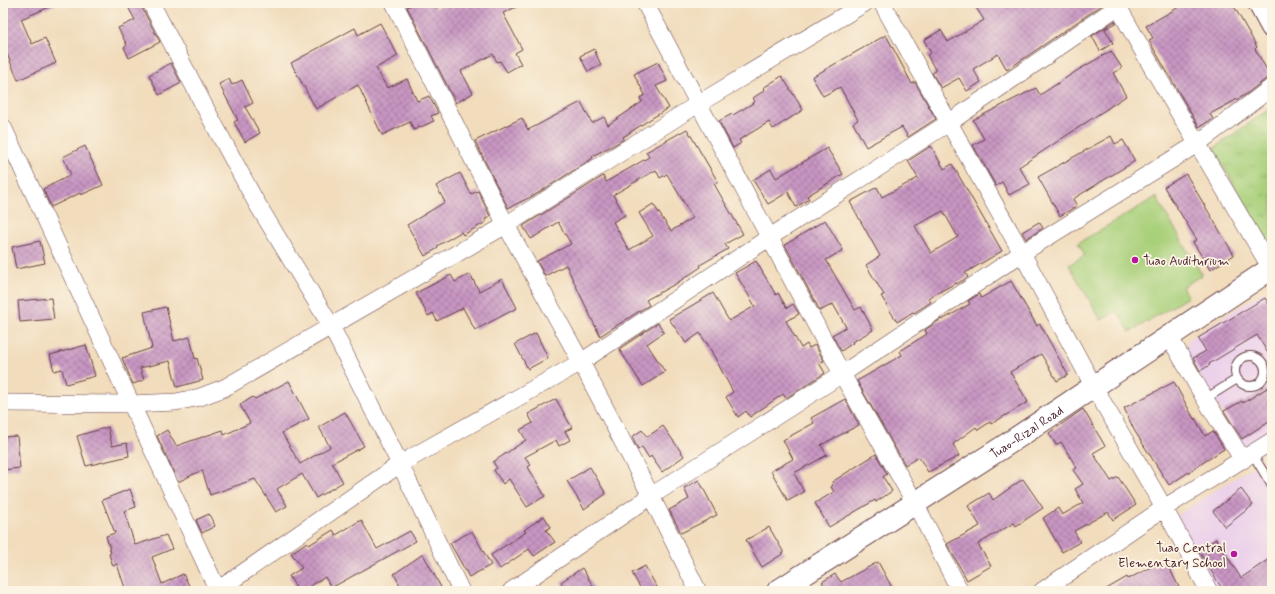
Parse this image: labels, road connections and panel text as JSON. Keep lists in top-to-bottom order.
{
  "streets": {
    "main road": ["Tuao-Rizal Road"]
  },
  "places": ["Tuao Auditurium", "Tuao Central Elementary School"]
}
